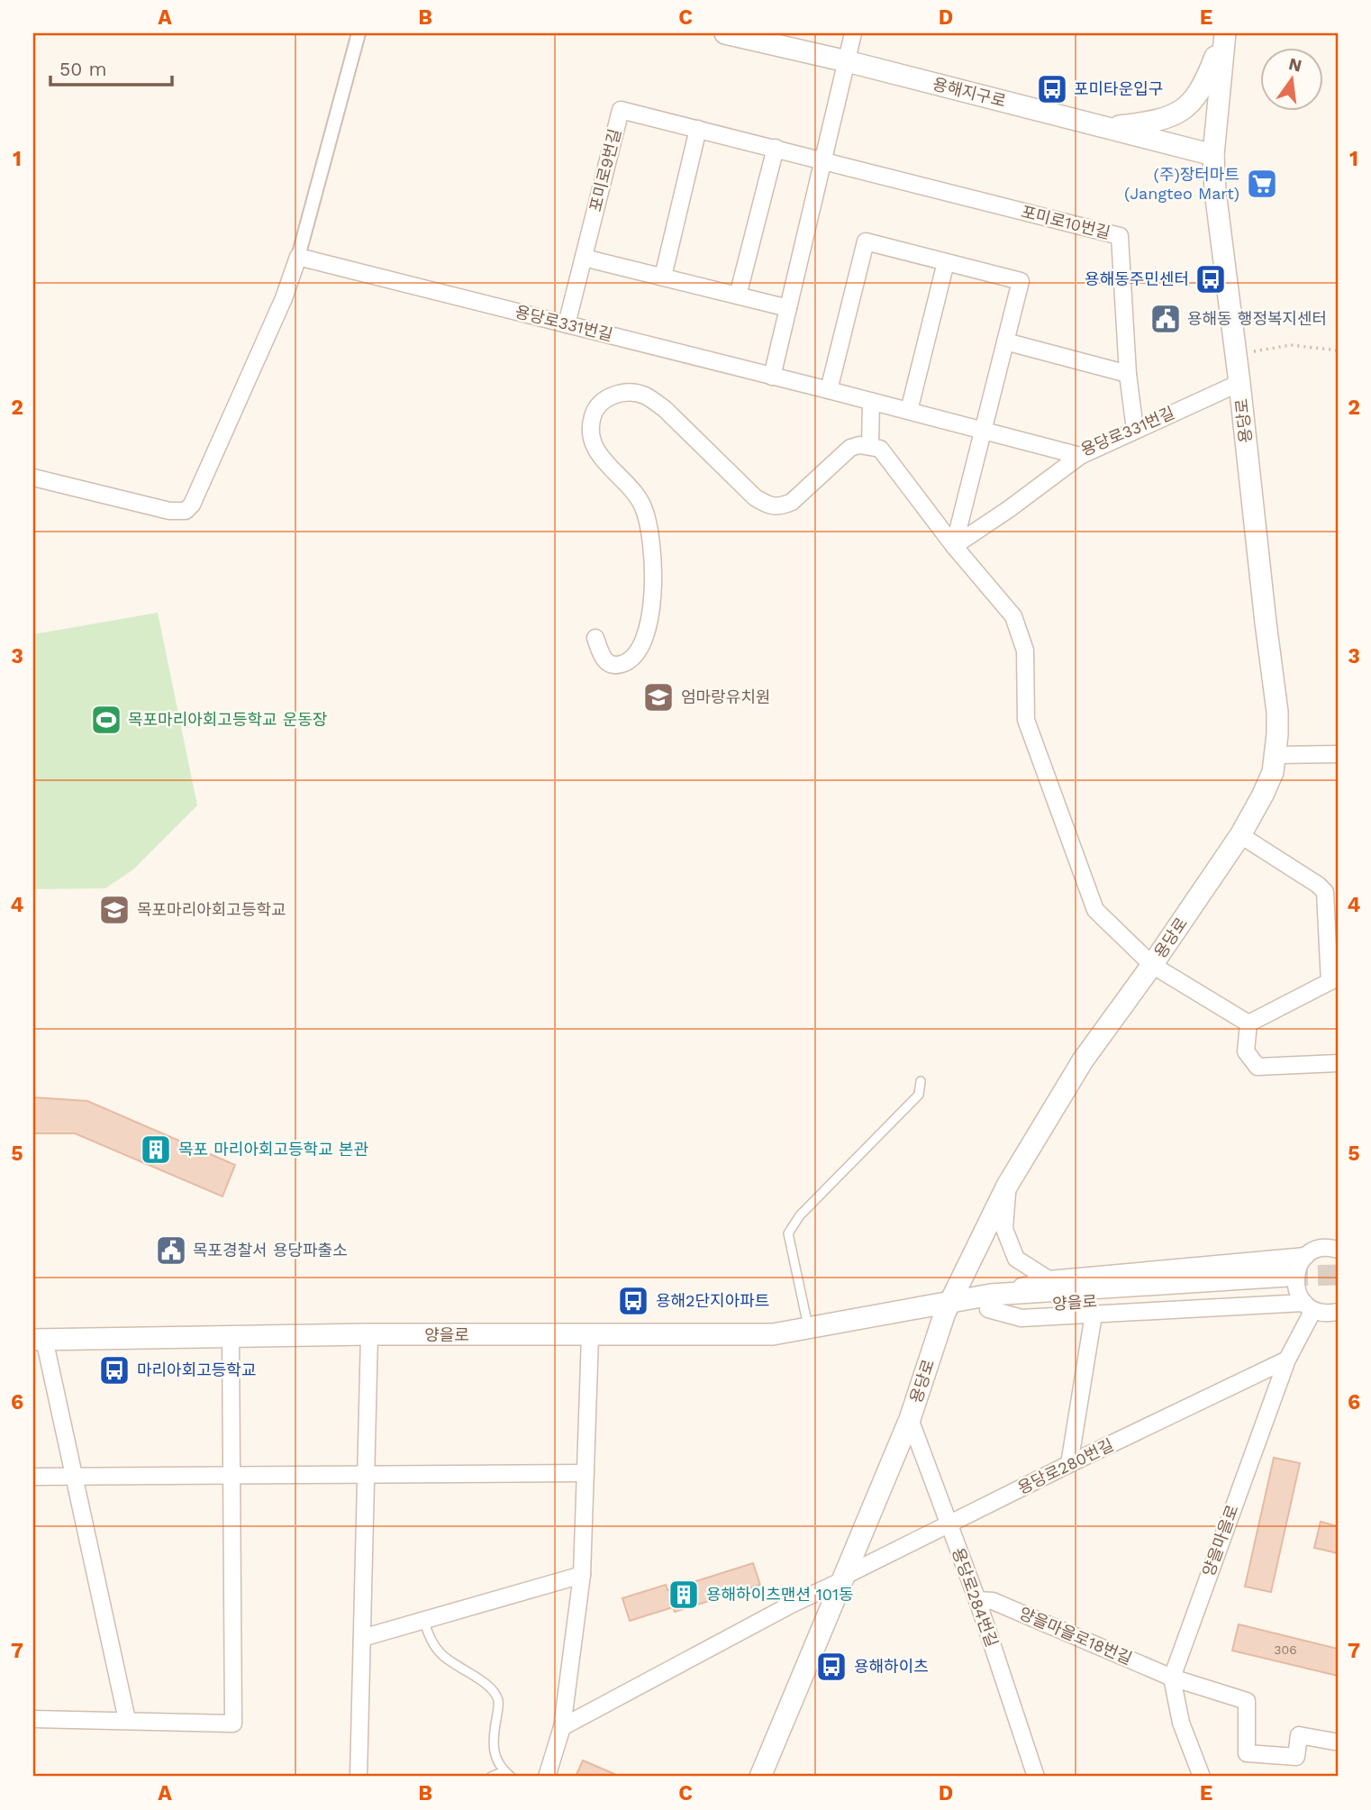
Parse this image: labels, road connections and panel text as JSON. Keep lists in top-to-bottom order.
{
  "streets": {
    "street": [
      "용해지구로",
      "포미로9번길",
      "포미로10번길",
      "용당로331번길",
      "용당로",
      "양을로",
      "용당로280번길",
      "양을마을로",
      "용당로284번길",
      "양을마을로18번길"
    ]
  },
  "crossings": [
    ["용해지구로", "용당로"],
    ["포미로9번길", "포미로10번길"],
    ["포미로9번길", "용당로331번길"],
    ["포미로10번길", "용당로331번길"],
    ["용당로331번길", "용당로"],
    ["용당로", "양을로"],
    ["용당로", "용당로280번길"],
    ["용당로", "용당로284번길"],
    ["용당로280번길", "양을마을로"],
    ["용당로280번길", "용당로284번길"],
    ["양을마을로", "양을마을로18번길"],
    ["용당로284번길", "양을마을로18번길"]
  ],
  "places": {
    "bus stop": [
      "포미타운입구",
      "용해동주민센터",
      "용해2단지아파트",
      "마리아회고등학교",
      "용해하이츠"
    ],
    "supermarket": ["(주)장터마트 (Jangteo Mart)"],
    "public building": ["용해동 행정복지센터", "목포경찰서 용당파출소"],
    "school or university": ["엄마랑유치원", "목포마리아회고등학교"],
    "sports": ["목포마리아회고등학교 운동장"],
    "building": ["목포 마리아회고등학교 본관", "용해하이츠맨션 101동"]
  },
  "house_numbers": ["306"],
  "scale_bar": "50 m",
  "north": "top",
  "grid": {
    "columns": [
      "A",
      "B",
      "C",
      "D",
      "E"
    ],
    "rows": [
      "1",
      "2",
      "3",
      "4",
      "5",
      "6",
      "7"
    ]
  }
}
